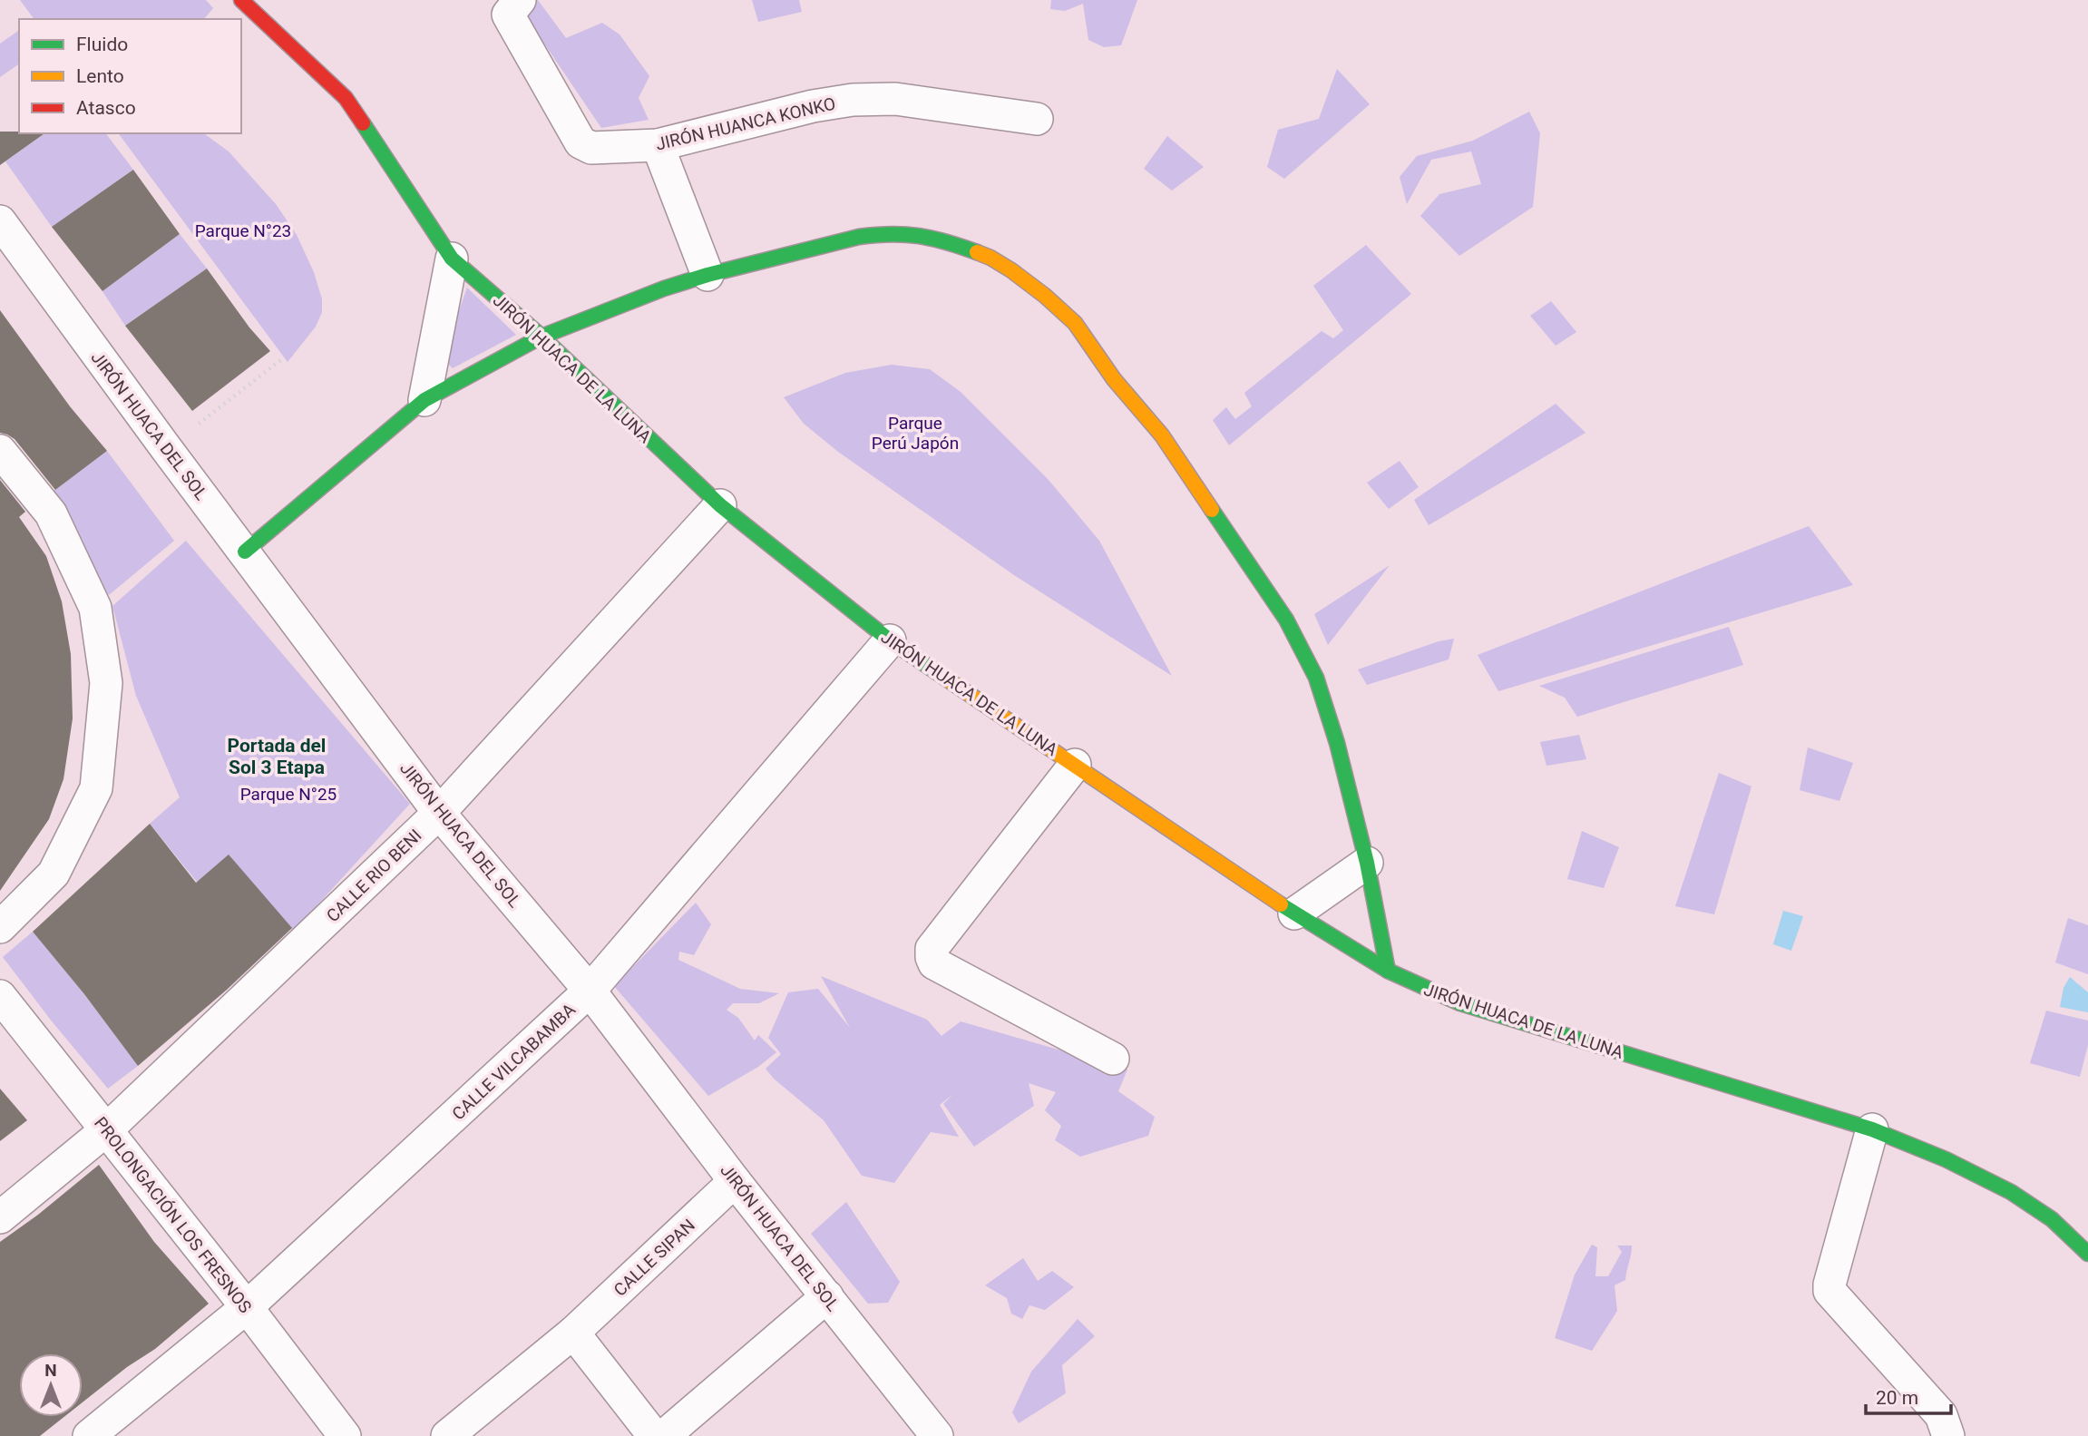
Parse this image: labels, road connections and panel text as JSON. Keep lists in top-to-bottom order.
{
  "streets": {
    "street": [
      "JIRÓN HUANCA KONKO",
      "JIRÓN HUACA DE LA LUNA",
      "JIRÓN HUACA DEL SOL",
      "CALLE RIO BENI",
      "CALLE VILCABAMBA",
      "PROLONGACIÓN LOS FRESNOS",
      "CALLE SIPAN"
    ]
  },
  "crossings": [
    ["JIRÓN HUACA DE LA LUNA", "CALLE RIO BENI"],
    ["JIRÓN HUACA DE LA LUNA", "CALLE VILCABAMBA"],
    ["JIRÓN HUACA DEL SOL", "CALLE RIO BENI"],
    ["JIRÓN HUACA DEL SOL", "CALLE VILCABAMBA"],
    ["JIRÓN HUACA DEL SOL", "CALLE SIPAN"],
    ["CALLE RIO BENI", "PROLONGACIÓN LOS FRESNOS"],
    ["CALLE VILCABAMBA", "PROLONGACIÓN LOS FRESNOS"]
  ],
  "districts": ["Portada del Sol 3 Etapa"],
  "parks": ["Parque N°23", "Parque Perú Japón", "Parque N°25"],
  "legend": ["Fluido", "Lento", "Atasco"],
  "scale_bar": "20 m",
  "north": "top"
}
